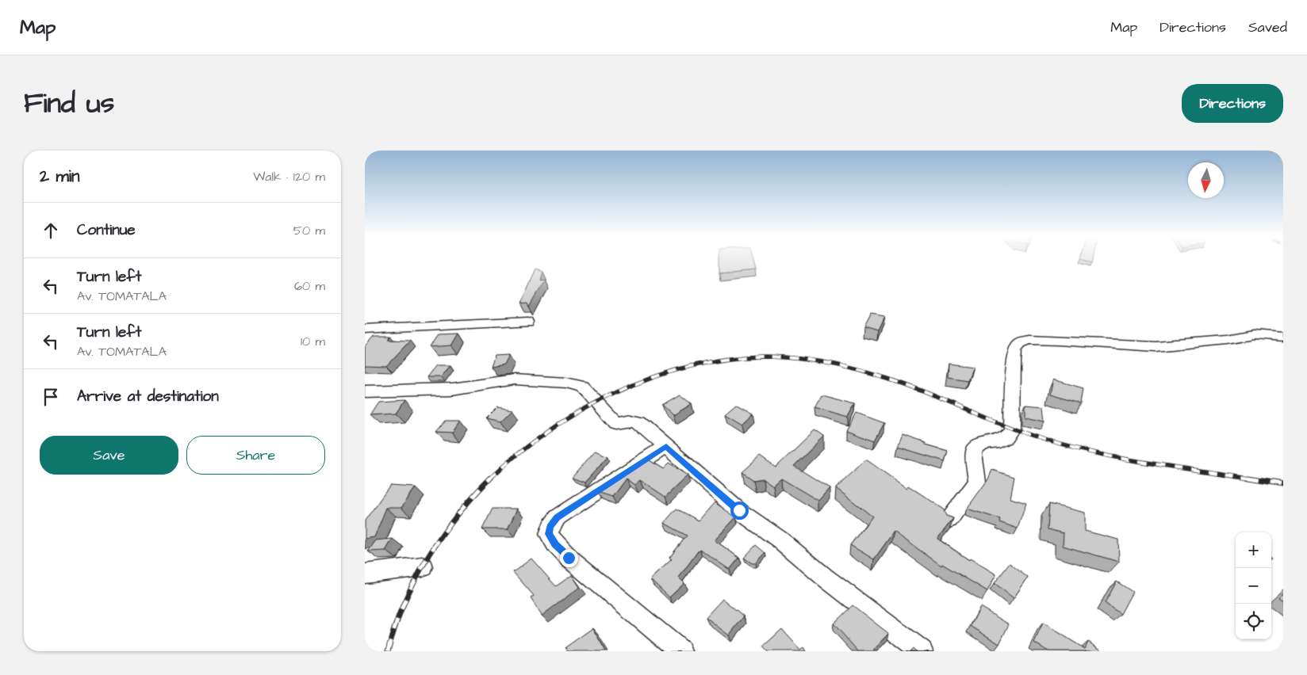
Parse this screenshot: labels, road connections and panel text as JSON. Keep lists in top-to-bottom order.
{
  "north": "bottom",
  "page": {
    "header": "Map",
    "nav": ["Map", "Directions", "Saved"],
    "title": "Find us",
    "buttons": [
      "Directions",
      ["Save", "Share"]
    ],
    "heading": ["2 min", "Walk · 120 m"],
    "list": [
      ["Continue", "50 m"],
      ["Turn left", "Av. TOMATALA", "60 m"],
      ["Turn left", "Av. TOMATALA", "10 m"],
      "Arrive at destination"
    ],
    "map_buttons": ["+", "−"]
  }
}
